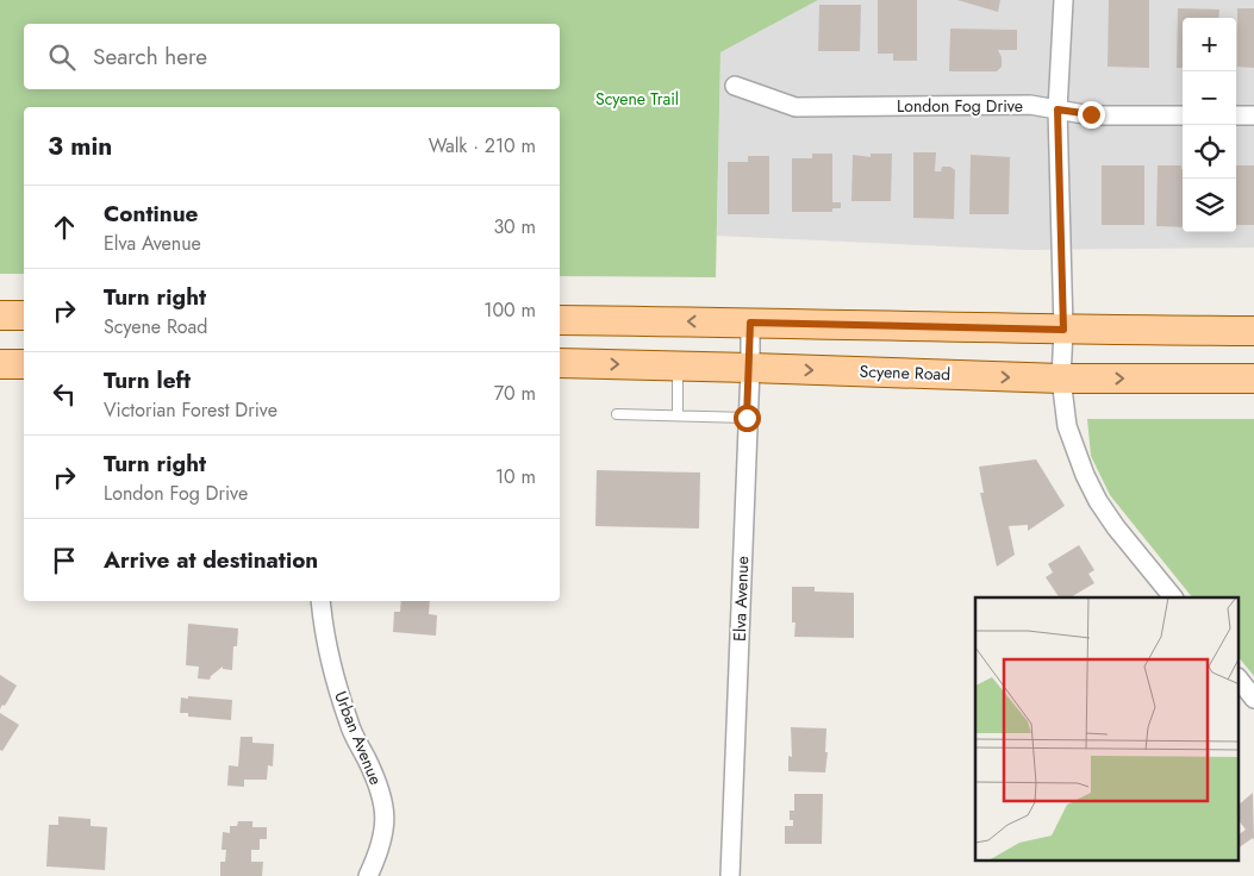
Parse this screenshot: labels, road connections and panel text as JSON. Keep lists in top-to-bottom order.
{
  "streets": {
    "main road": ["Scyene Road"],
    "street": ["London Fog Drive", "Elva Avenue", "Urban Avenue"]
  },
  "crossings": [
    ["Scyene Road", "Elva Avenue"]
  ],
  "parks": ["Scyene Trail"],
  "page": {
    "map_buttons": ["+", "−"],
    "search": "Search here",
    "heading": ["3 min", "Walk · 210 m"],
    "list": [
      ["Continue", "Elva Avenue", "30 m"],
      ["Turn right", "Scyene Road", "100 m"],
      ["Turn left", "Victorian Forest Drive", "70 m"],
      ["Turn right", "London Fog Drive", "10 m"],
      "Arrive at destination"
    ]
  }
}
